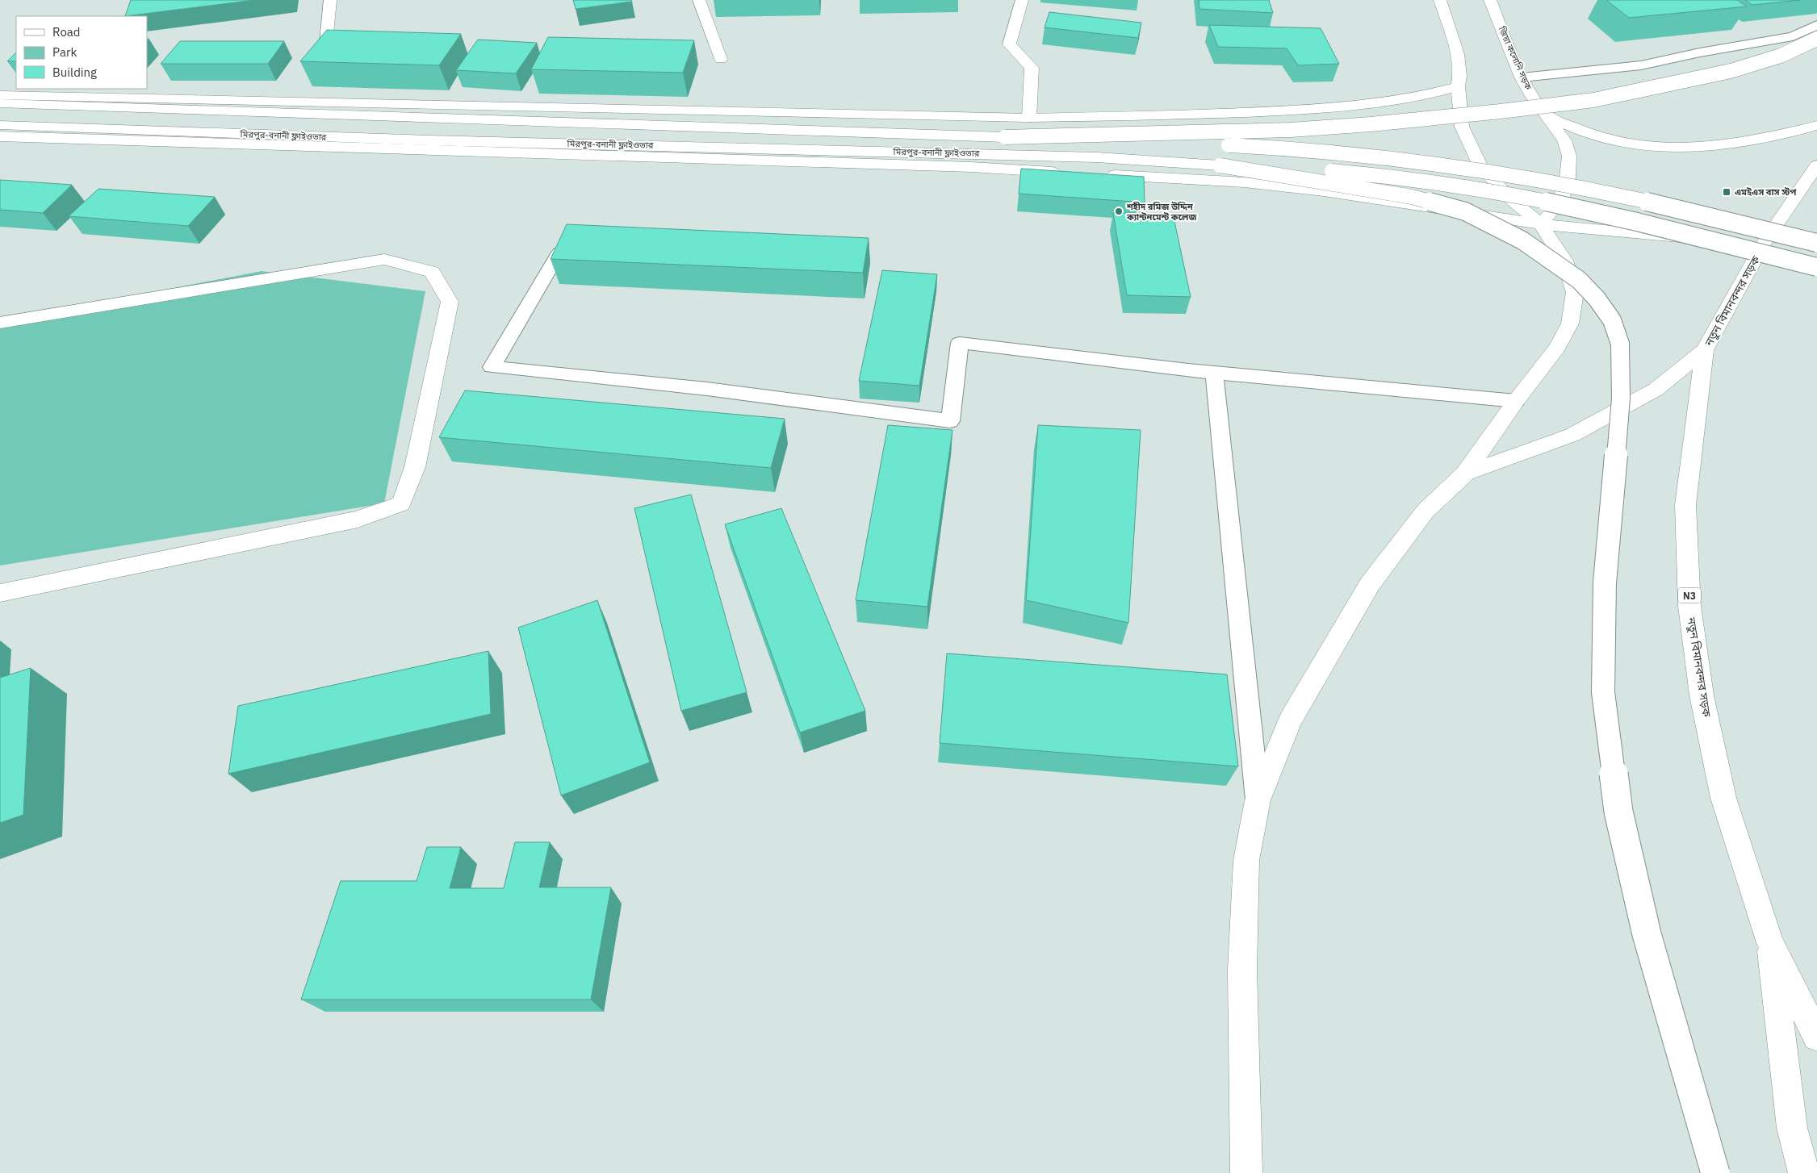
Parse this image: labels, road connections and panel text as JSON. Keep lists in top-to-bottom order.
{
  "streets": {
    "main road": [
      "জিয়া কলোনি সড়ক",
      "মিরপুর-বনানী ফ্লাইওভার",
      "নতুন বিমানবন্দর সড়ক",
      "N3"
    ]
  },
  "places": {
    "transit": ["এমইএস বাস স্টপ"],
    "other": ["শহীদ রমিজ উদ্দিন ক্যান্টনমেন্ট কলেজ"]
  },
  "legend": ["Road", "Park", "Building"]
}
